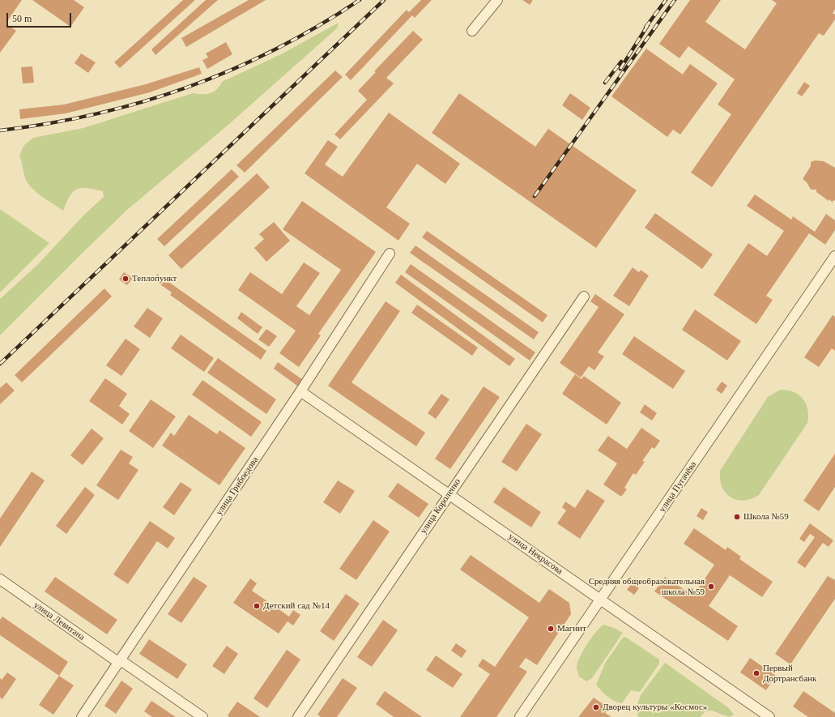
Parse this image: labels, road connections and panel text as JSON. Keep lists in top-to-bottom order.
{
  "streets": {
    "street": [
      "улица Грибоедова",
      "улица Пугачёва",
      "улица Короленко",
      "улица Некрасова",
      "улица Левитана"
    ]
  },
  "crossings": [
    ["улица Грибоедова", "улица Некрасова"],
    ["улица Грибоедова", "улица Левитана"],
    ["улица Пугачёва", "улица Некрасова"],
    ["улица Короленко", "улица Некрасова"]
  ],
  "places": [
    "Теплопункт",
    "Школа №59",
    "Средняя общеобразовательная школа №59",
    "Детский сад №14",
    "Магнит",
    "Первый Дортрансбанк",
    "Дворец культуры «Космос»"
  ],
  "scale_bar": "50 m"
}
